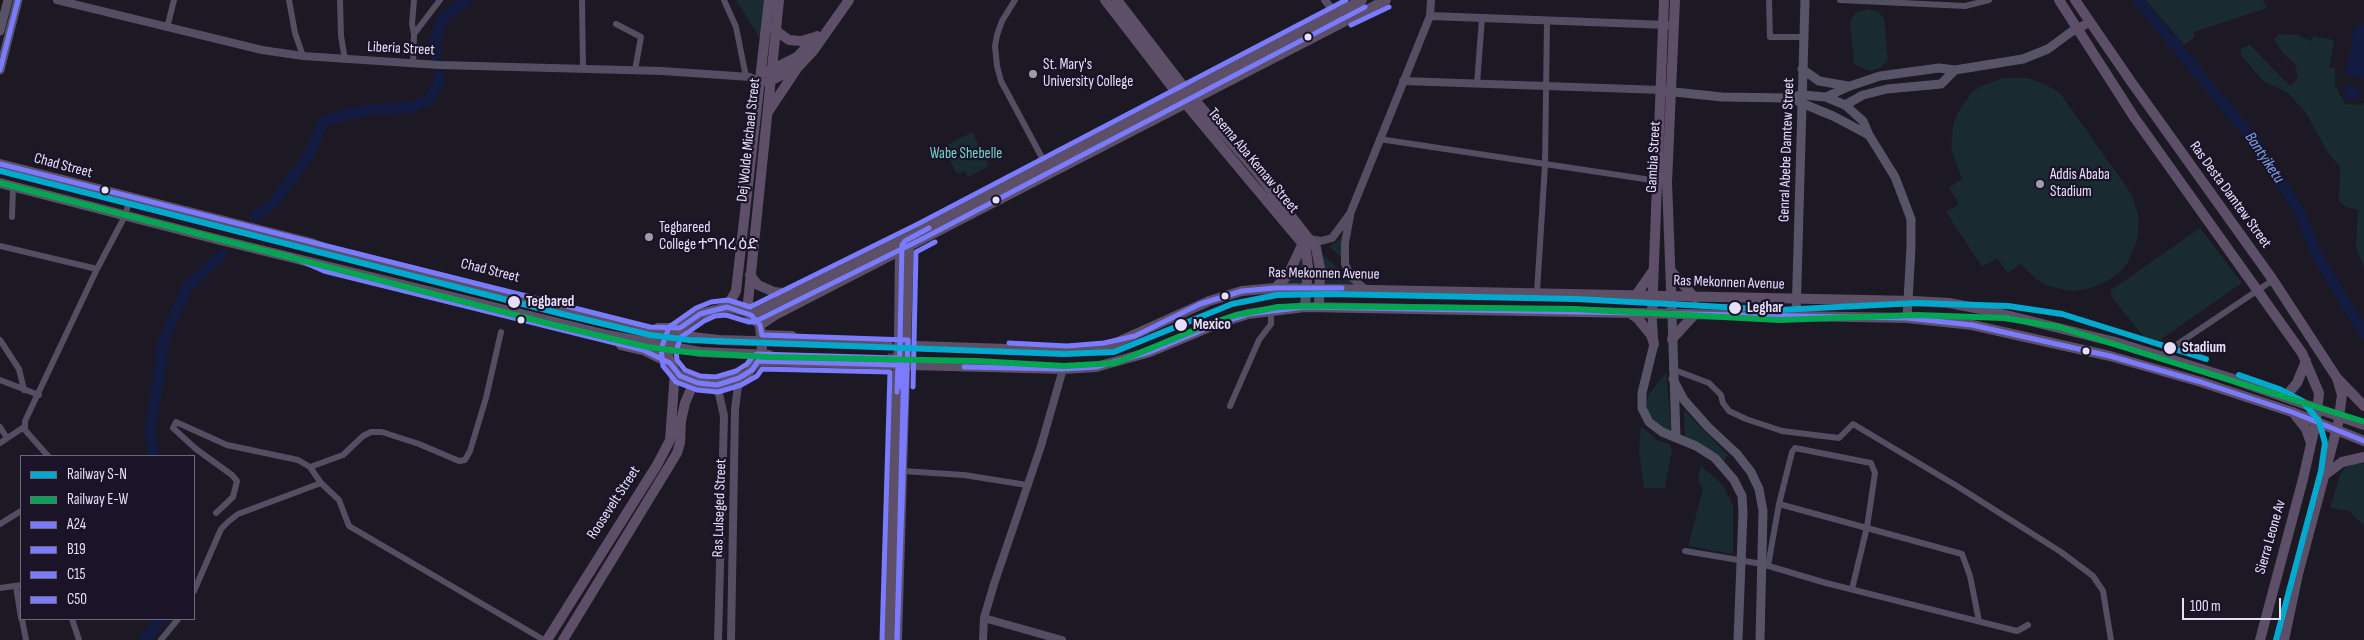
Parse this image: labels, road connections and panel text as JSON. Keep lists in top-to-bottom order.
{
  "streets": {
    "main road": [
      "Dej Wolde Michael Street",
      "Genral Abebe Damtew Street",
      "Gambia Street",
      "Tesema Aba Kemaw Street",
      "Chad Street",
      "Ras Desta Damtew Street",
      "Ras Mekonnen Avenue",
      "Roosevelt Street",
      "Sierra Leone Av"
    ],
    "street": ["Liberia Street", "Ras Lulseged Street"]
  },
  "crossings": [
    ["Liberia Street", "Dej Wolde Michael Street"],
    ["Dej Wolde Michael Street", "Chad Street"],
    ["Dej Wolde Michael Street", "Ras Mekonnen Avenue"],
    ["Dej Wolde Michael Street", "Roosevelt Street"],
    ["Dej Wolde Michael Street", "Ras Lulseged Street"],
    ["Genral Abebe Damtew Street", "Ras Mekonnen Avenue"],
    ["Gambia Street", "Ras Mekonnen Avenue"],
    ["Tesema Aba Kemaw Street", "Ras Mekonnen Avenue"],
    ["Chad Street", "Ras Mekonnen Avenue"],
    ["Chad Street", "Roosevelt Street"],
    ["Chad Street", "Ras Lulseged Street"],
    ["Ras Desta Damtew Street", "Ras Mekonnen Avenue"],
    ["Ras Desta Damtew Street", "Sierra Leone Av"],
    ["Ras Mekonnen Avenue", "Roosevelt Street"],
    ["Ras Mekonnen Avenue", "Ras Lulseged Street"],
    ["Roosevelt Street", "Ras Lulseged Street"]
  ],
  "water": ["Bantyiketu"],
  "parks": ["Wabe Shebelle"],
  "places": [
    "St. Mary's University College",
    "Addis Ababa Stadium",
    "Tegbareed College ተግባረ ዕድ",
    "Tegbared",
    "Leghar",
    "Mexico",
    "Stadium"
  ],
  "lines": [
    "transit line B19",
    "transit line C50",
    "transit line C15",
    "rail line S-N",
    "rail line E-W",
    "transit line A24"
  ],
  "legend": [
    "Railway S-N",
    "Railway E-W",
    "A24",
    "B19",
    "C15",
    "C50"
  ],
  "scale_bar": "100 m"
}
